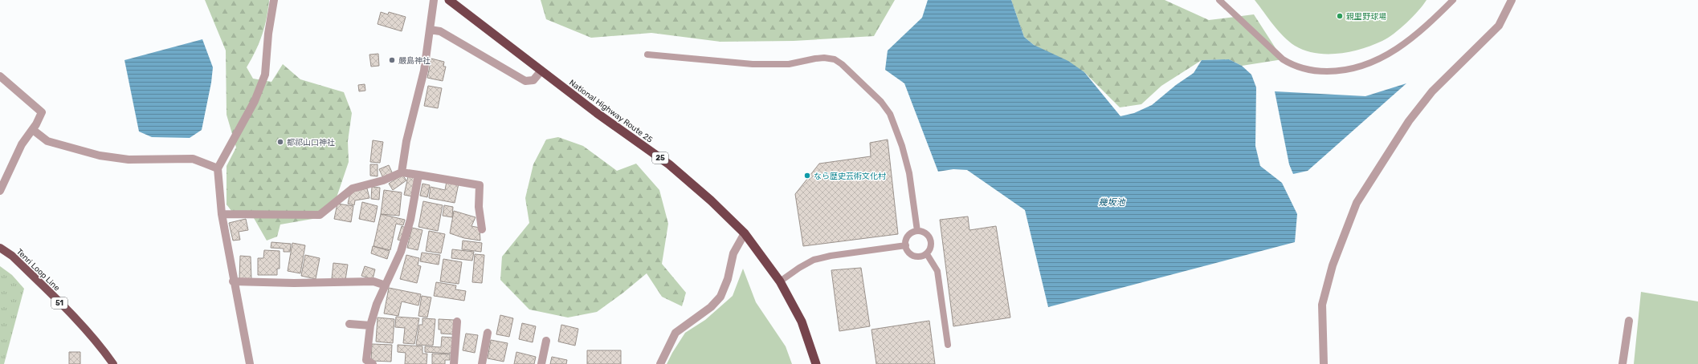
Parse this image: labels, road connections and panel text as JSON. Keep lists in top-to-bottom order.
{
  "streets": {
    "highway": ["National Highway Route 25", "25"],
    "main road": ["Tenri Loop Line", "51"]
  },
  "water": ["幾坂池"],
  "places": [
    "親里野球場",
    "嚴島神社",
    "都祁山口神社",
    "なら歴史芸術文化村"
  ]
}
